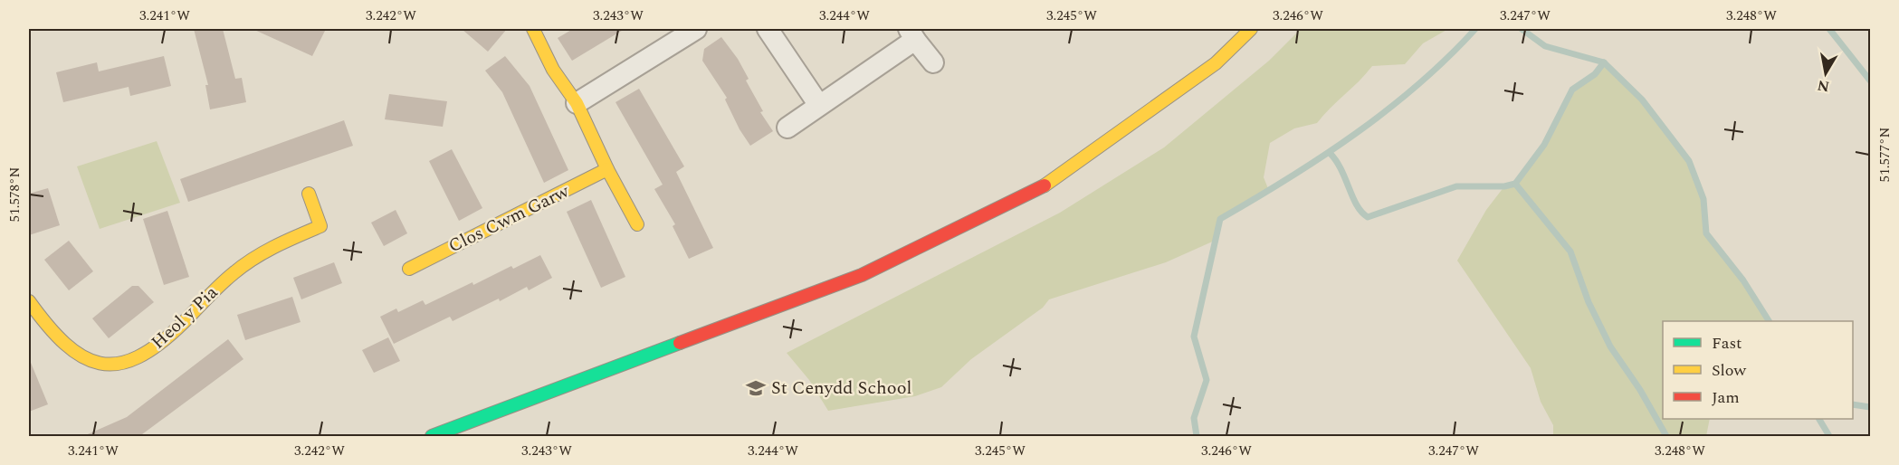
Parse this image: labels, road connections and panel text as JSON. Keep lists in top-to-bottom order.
{
  "streets": {
    "main road": ["Clos Cwm Garw", "Heol y Pia"]
  },
  "places": {
    "school or university": ["St Cenydd School"]
  },
  "legend": ["Fast", "Slow", "Jam"],
  "north": "bottom",
  "coordinates": [
    "3.241°W",
    "3.242°W",
    "3.243°W",
    "3.244°W",
    "3.245°W",
    "3.246°W",
    "3.247°W",
    "3.248°W",
    "51.577°N",
    "51.578°N"
  ]
}
